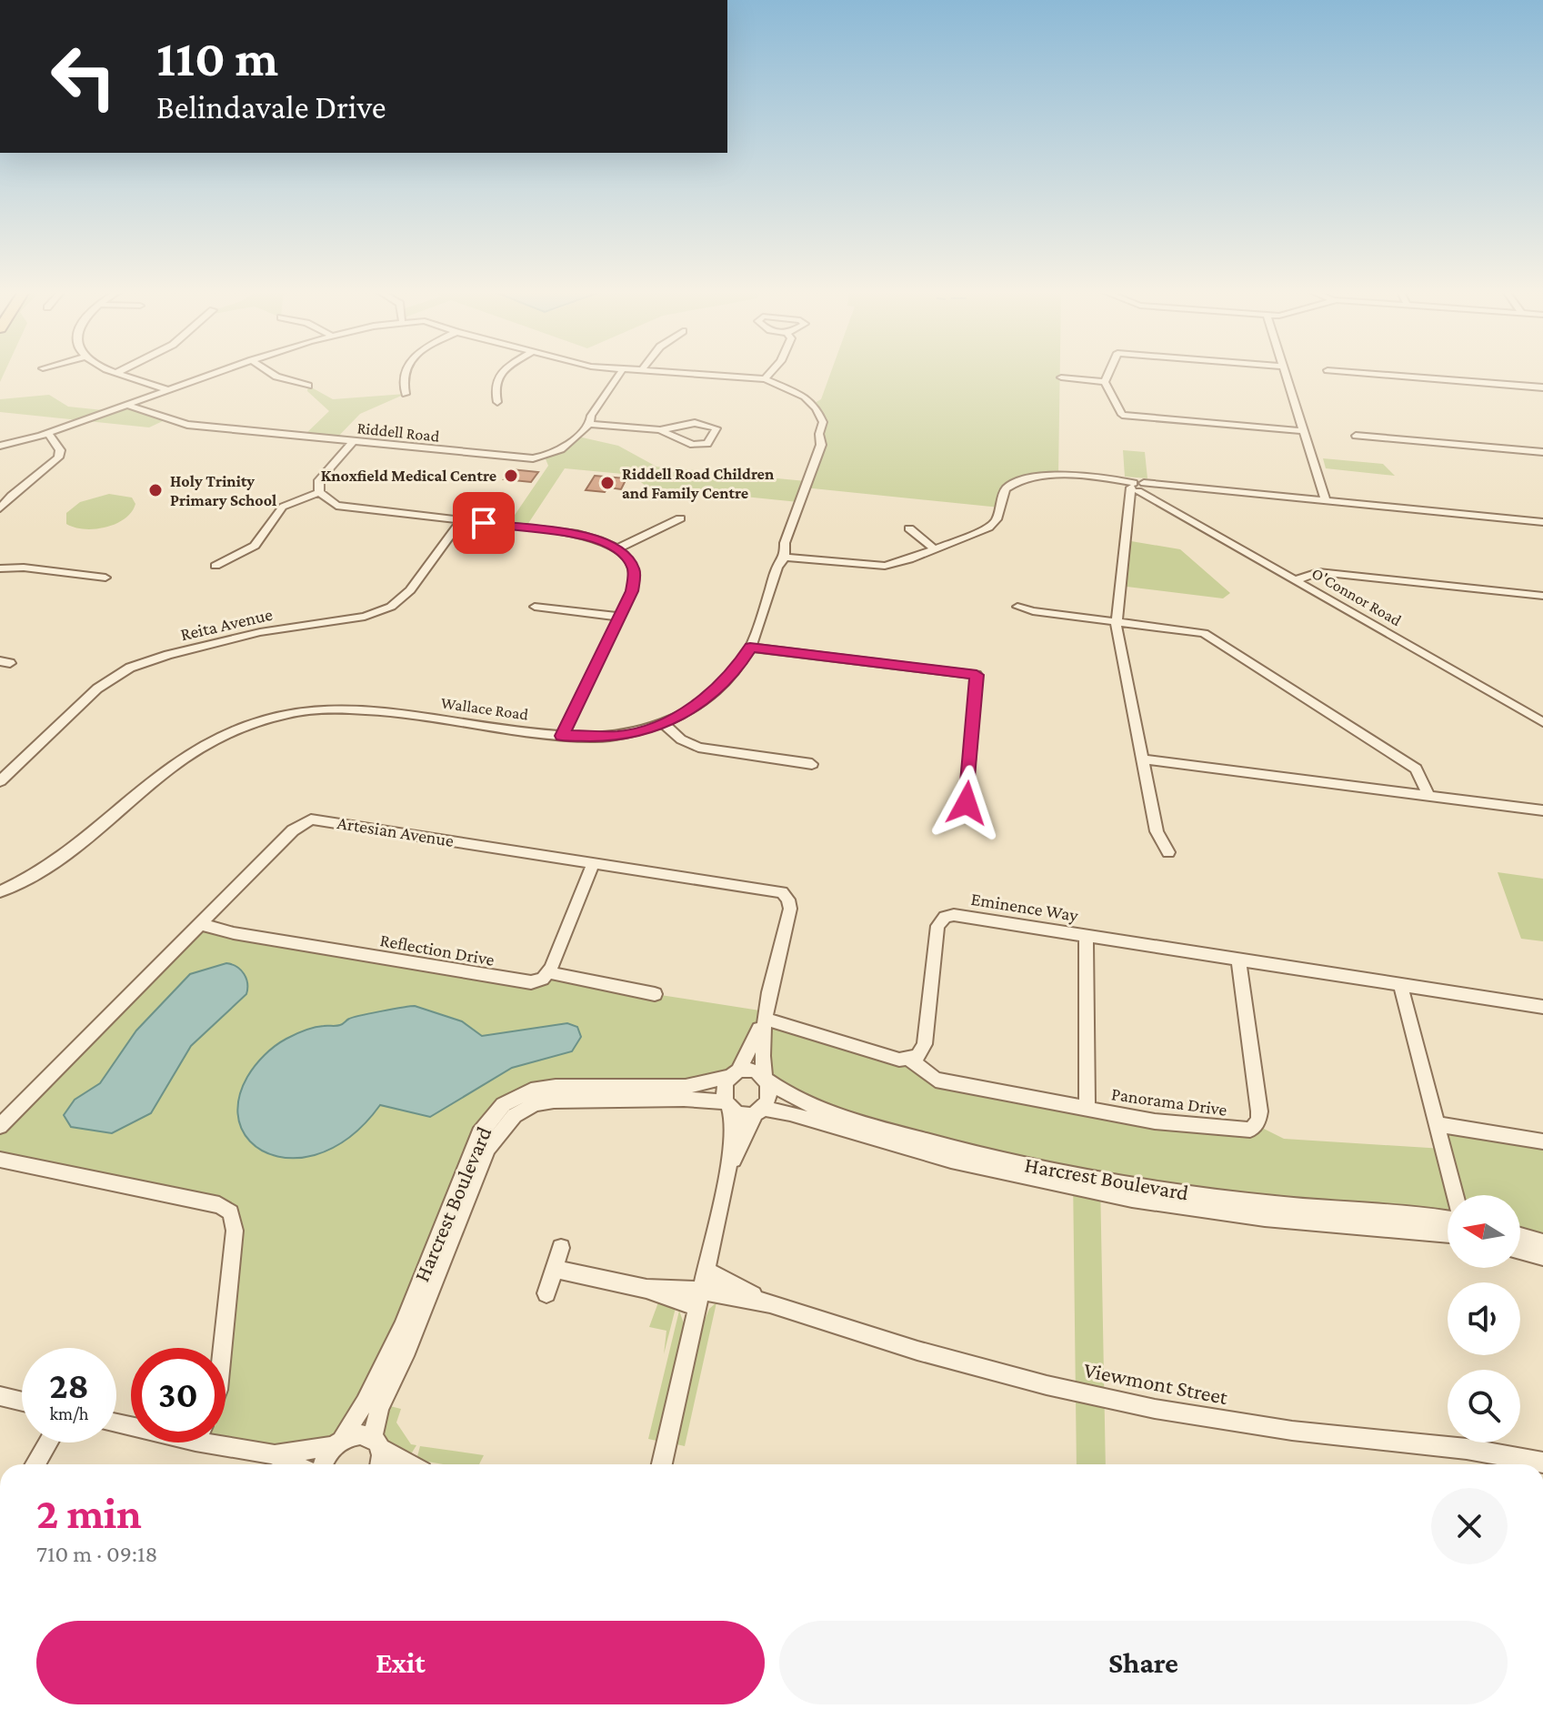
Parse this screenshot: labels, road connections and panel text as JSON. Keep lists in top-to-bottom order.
{
  "streets": {
    "street": [
      "Riddell Road",
      "O'Connor Road",
      "Reita Avenue",
      "Wallace Road",
      "Artesian Avenue",
      "Eminence Way",
      "Reflection Drive",
      "Panorama Drive",
      "Harcrest Boulevard",
      "Viewmont Street"
    ]
  },
  "crossings": [
    ["Riddell Road", "Wallace Road"],
    ["Artesian Avenue", "Reflection Drive"],
    ["Artesian Avenue", "Harcrest Boulevard"],
    ["Eminence Way", "Panorama Drive"]
  ],
  "places": ["Knoxfield Medical Centre", "Riddell Road Children and Family Centre", "Holy Trinity Primary School"],
  "north": "left",
  "page": {
    "turn": ["110 m", "Belindavale Drive"],
    "speed": "28 km/h",
    "limit": "30",
    "heading": ["2 min", "710 m · 09:18"],
    "buttons": ["Exit", "Share"]
  }
}
